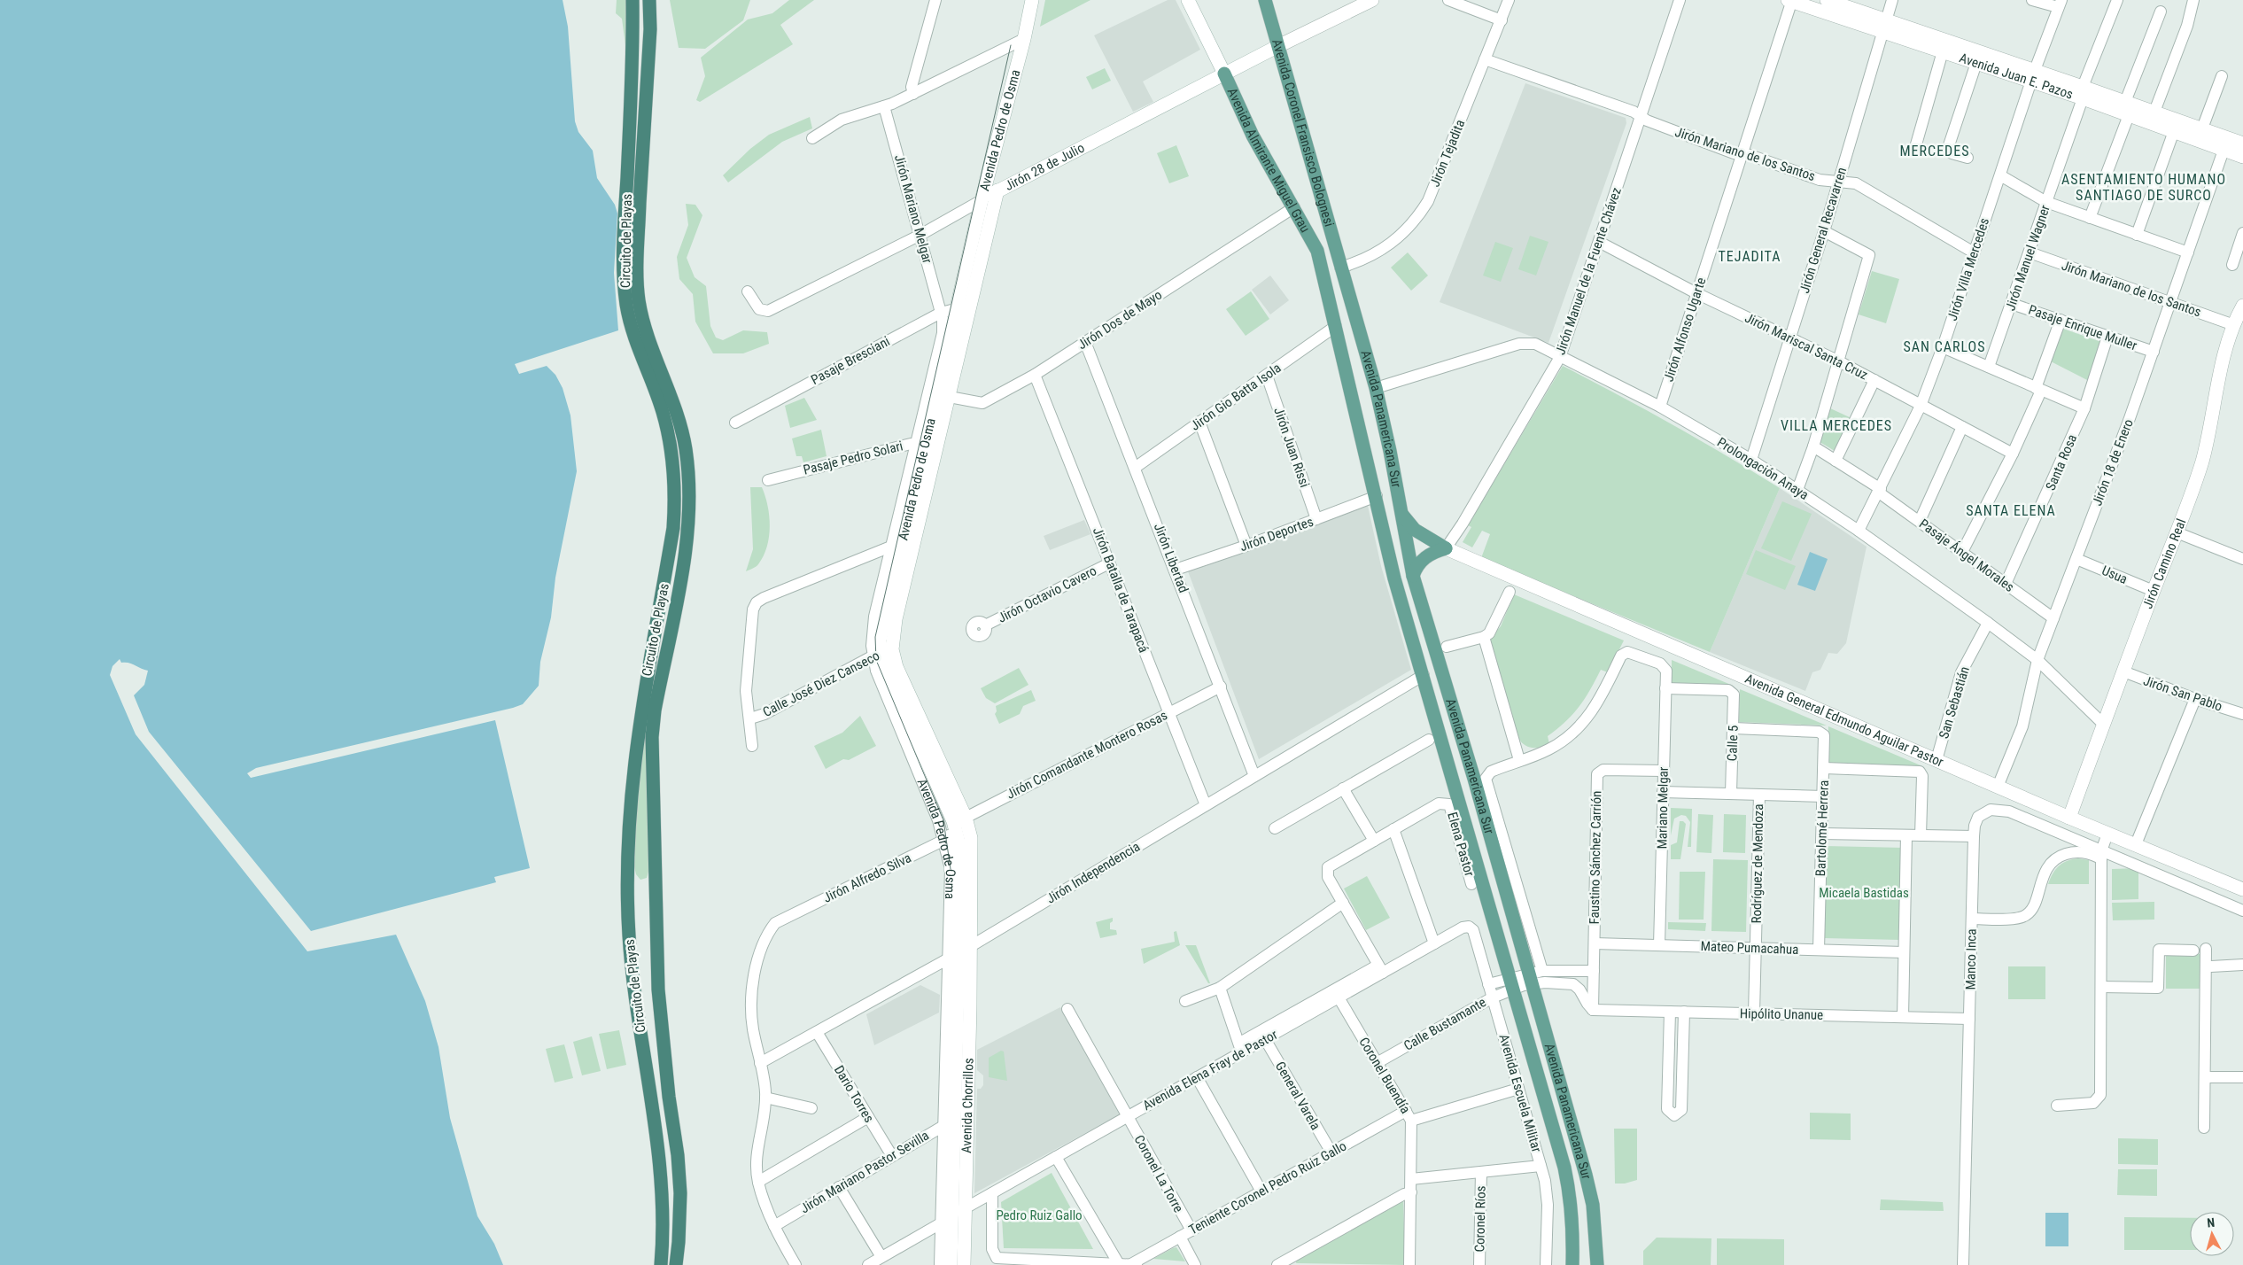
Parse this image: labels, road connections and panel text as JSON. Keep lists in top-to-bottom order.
{
  "streets": {
    "highway": ["Circuito de Playas"],
    "main road": [
      "Avenida Juan E. Pazos",
      "Avenida Pedro de Osma",
      "Avenida Coronel Fransisco Bolognesi",
      "Avenida Almirante Miguel Grau",
      "Jirón 28 de Julio",
      "Avenida Panamericana Sur",
      "Jirón Camino Real",
      "Avenida General Edmundo Aguilar Pastor",
      "Avenida Chorrillos"
    ],
    "street": [
      "Jirón Tejadita",
      "Jirón Mariano de los Santos",
      "Jirón Mariano Melgar",
      "Jirón General Recavarren",
      "Jirón Manuel Wagner",
      "Jirón Villa Mercedes",
      "Jirón Manuel de la Fuente Chávez",
      "Jirón Dos de Mayo",
      "Pasaje Enrique Muller",
      "Jirón Alfonso Ugarte",
      "Jirón Mariscal Santa Cruz",
      "Pasaje Bresciani",
      "Jirón Gio Batta Isola",
      "Jirón Juan Rissi",
      "Pasaje Pedro Solari",
      "Santa Rosa",
      "Jirón 18 de Enero",
      "Prolongación Anaya",
      "Jirón Deportes",
      "Pasaje Ángel Morales",
      "Jirón Libertad",
      "Usua",
      "Jirón Batalla de Tarapacá",
      "Jirón Octavio Cavero",
      "Calle José Diez Canseco",
      "Jirón San Pablo",
      "San Sebastián",
      "Calle 5",
      "Jirón Comandante Montero Rosas",
      "Mariano Melgar",
      "Bartolomé Herrera",
      "Elena Pastor",
      "Faustino Sánchez Carrión",
      "Rodríguez de Mendoza",
      "Jirón Independencia",
      "Jirón Alfredo Silva",
      "Mateo Pumacahua",
      "Manco Inca",
      "Hipólito Unanue",
      "Calle Bustamante",
      "Avenida Elena Fray de Pastor",
      "Coronel Buendía",
      "Avenida Escuela Militar",
      "Dario Torres",
      "General Varela",
      "Jirón Mariano Pastor Sevilla",
      "Coronel La Torre",
      "Teniente Coronel Pedro Ruiz Gallo",
      "Coronel Ríos"
    ]
  },
  "crossings": [
    ["Avenida Juan E. Pazos", "Jirón General Recavarren"],
    ["Avenida Juan E. Pazos", "Jirón Manuel Wagner"],
    ["Avenida Juan E. Pazos", "Jirón Villa Mercedes"],
    ["Avenida Juan E. Pazos", "Jirón Alfonso Ugarte"],
    ["Avenida Juan E. Pazos", "Jirón 18 de Enero"],
    ["Avenida Pedro de Osma", "Jirón 28 de Julio"],
    ["Avenida Pedro de Osma", "Jirón Mariano Melgar"],
    ["Avenida Pedro de Osma", "Jirón Dos de Mayo"],
    ["Avenida Pedro de Osma", "Pasaje Bresciani"],
    ["Avenida Pedro de Osma", "Pasaje Pedro Solari"],
    ["Avenida Pedro de Osma", "Calle José Diez Canseco"],
    ["Avenida Pedro de Osma", "Jirón Comandante Montero Rosas"],
    ["Avenida Pedro de Osma", "Jirón Independencia"],
    ["Avenida Pedro de Osma", "Jirón Alfredo Silva"],
    ["Avenida Pedro de Osma", "Avenida Chorrillos"],
    ["Avenida Coronel Fransisco Bolognesi", "Jirón Tejadita"],
    ["Avenida Coronel Fransisco Bolognesi", "Jirón 28 de Julio"],
    ["Avenida Coronel Fransisco Bolognesi", "Avenida Panamericana Sur"],
    ["Jirón Tejadita", "Jirón Mariano de los Santos"],
    ["Jirón Tejadita", "Avenida Panamericana Sur"],
    ["Jirón Mariano de los Santos", "Jirón General Recavarren"],
    ["Jirón Mariano de los Santos", "Jirón Manuel Wagner"],
    ["Jirón Mariano de los Santos", "Jirón Villa Mercedes"],
    ["Jirón Mariano de los Santos", "Jirón Manuel de la Fuente Chávez"],
    ["Jirón Mariano de los Santos", "Jirón Alfonso Ugarte"],
    ["Jirón Mariano de los Santos", "Jirón 18 de Enero"],
    ["Jirón Mariano de los Santos", "Jirón Camino Real"],
    ["Avenida Almirante Miguel Grau", "Jirón 28 de Julio"],
    ["Avenida Almirante Miguel Grau", "Jirón Dos de Mayo"],
    ["Avenida Almirante Miguel Grau", "Jirón Gio Batta Isola"],
    ["Avenida Almirante Miguel Grau", "Avenida Panamericana Sur"],
    ["Jirón 28 de Julio", "Jirón Mariano Melgar"],
    ["Jirón Mariano Melgar", "Pasaje Bresciani"],
    ["Jirón General Recavarren", "Jirón Mariscal Santa Cruz"],
    ["Jirón General Recavarren", "Prolongación Anaya"],
    ["Jirón Manuel Wagner", "Pasaje Enrique Muller"],
    ["Jirón Villa Mercedes", "Jirón Mariscal Santa Cruz"],
    ["Jirón Villa Mercedes", "Prolongación Anaya"],
    ["Jirón Villa Mercedes", "Pasaje Ángel Morales"],
    ["Jirón Manuel de la Fuente Chávez", "Jirón Mariscal Santa Cruz"],
    ["Jirón Manuel de la Fuente Chávez", "Prolongación Anaya"],
    ["Jirón Manuel de la Fuente Chávez", "Avenida General Edmundo Aguilar Pastor"],
    ["Jirón Dos de Mayo", "Jirón Libertad"],
    ["Jirón Dos de Mayo", "Jirón Batalla de Tarapacá"],
    ["Pasaje Enrique Muller", "Santa Rosa"],
    ["Pasaje Enrique Muller", "Jirón 18 de Enero"],
    ["Jirón Alfonso Ugarte", "Jirón Mariscal Santa Cruz"],
    ["Jirón Alfonso Ugarte", "Prolongación Anaya"],
    ["Jirón Gio Batta Isola", "Avenida Panamericana Sur"],
    ["Jirón Gio Batta Isola", "Jirón Juan Rissi"],
    ["Jirón Gio Batta Isola", "Jirón Libertad"],
    ["Avenida Panamericana Sur", "Prolongación Anaya"],
    ["Avenida Panamericana Sur", "Jirón Deportes"],
    ["Avenida Panamericana Sur", "Jirón Independencia"],
    ["Avenida Panamericana Sur", "Calle Bustamante"],
    ["Jirón Juan Rissi", "Jirón Deportes"],
    ["Santa Rosa", "Pasaje Ángel Morales"],
    ["Jirón 18 de Enero", "Prolongación Anaya"],
    ["Jirón 18 de Enero", "Pasaje Ángel Morales"],
    ["Jirón 18 de Enero", "Usua"],
    ["Jirón 18 de Enero", "Avenida General Edmundo Aguilar Pastor"],
    ["Prolongación Anaya", "Jirón Camino Real"],
    ["Prolongación Anaya", "San Sebastián"],
    ["Jirón Deportes", "Jirón Libertad"],
    ["Jirón Libertad", "Jirón Comandante Montero Rosas"],
    ["Jirón Libertad", "Jirón Independencia"],
    ["Jirón Camino Real", "Usua"],
    ["Jirón Camino Real", "Jirón San Pablo"],
    ["Jirón Camino Real", "Avenida General Edmundo Aguilar Pastor"],
    ["Jirón Batalla de Tarapacá", "Jirón Octavio Cavero"],
    ["Jirón Batalla de Tarapacá", "Jirón Comandante Montero Rosas"],
    ["Jirón Batalla de Tarapacá", "Jirón Independencia"],
    ["San Sebastián", "Avenida General Edmundo Aguilar Pastor"],
    ["Calle 5", "Mariano Melgar"],
    ["Calle 5", "Bartolomé Herrera"],
    ["Jirón Comandante Montero Rosas", "Jirón Alfredo Silva"],
    ["Mariano Melgar", "Faustino Sánchez Carrión"],
    ["Mariano Melgar", "Mateo Pumacahua"],
    ["Bartolomé Herrera", "Mateo Pumacahua"],
    ["Faustino Sánchez Carrión", "Mateo Pumacahua"],
    ["Faustino Sánchez Carrión", "Hipólito Unanue"],
    ["Rodríguez de Mendoza", "Mateo Pumacahua"],
    ["Rodríguez de Mendoza", "Hipólito Unanue"],
    ["Jirón Independencia", "Jirón Alfredo Silva"],
    ["Jirón Independencia", "Dario Torres"],
    ["Jirón Independencia", "Avenida Chorrillos"],
    ["Manco Inca", "Hipólito Unanue"],
    ["Calle Bustamante", "Coronel Buendía"],
    ["Calle Bustamante", "Avenida Escuela Militar"],
    ["Avenida Elena Fray de Pastor", "Coronel Buendía"],
    ["Avenida Elena Fray de Pastor", "Avenida Escuela Militar"],
    ["Avenida Elena Fray de Pastor", "General Varela"],
    ["Avenida Elena Fray de Pastor", "Avenida Chorrillos"],
    ["Avenida Elena Fray de Pastor", "Coronel La Torre"],
    ["Coronel Buendía", "Teniente Coronel Pedro Ruiz Gallo"],
    ["Avenida Escuela Militar", "Teniente Coronel Pedro Ruiz Gallo"],
    ["Dario Torres", "Jirón Mariano Pastor Sevilla"],
    ["General Varela", "Teniente Coronel Pedro Ruiz Gallo"],
    ["Avenida Chorrillos", "Jirón Mariano Pastor Sevilla"],
    ["Coronel La Torre", "Teniente Coronel Pedro Ruiz Gallo"]
  ],
  "districts": [
    "MERCEDES",
    "ASENTAMIENTO HUMANO SANTIAGO DE SURCO",
    "TEJADITA",
    "SAN CARLOS",
    "VILLA MERCEDES",
    "SANTA ELENA"
  ],
  "parks": ["Micaela Bastidas", "Pedro Ruiz Gallo"],
  "north": "top"
}
